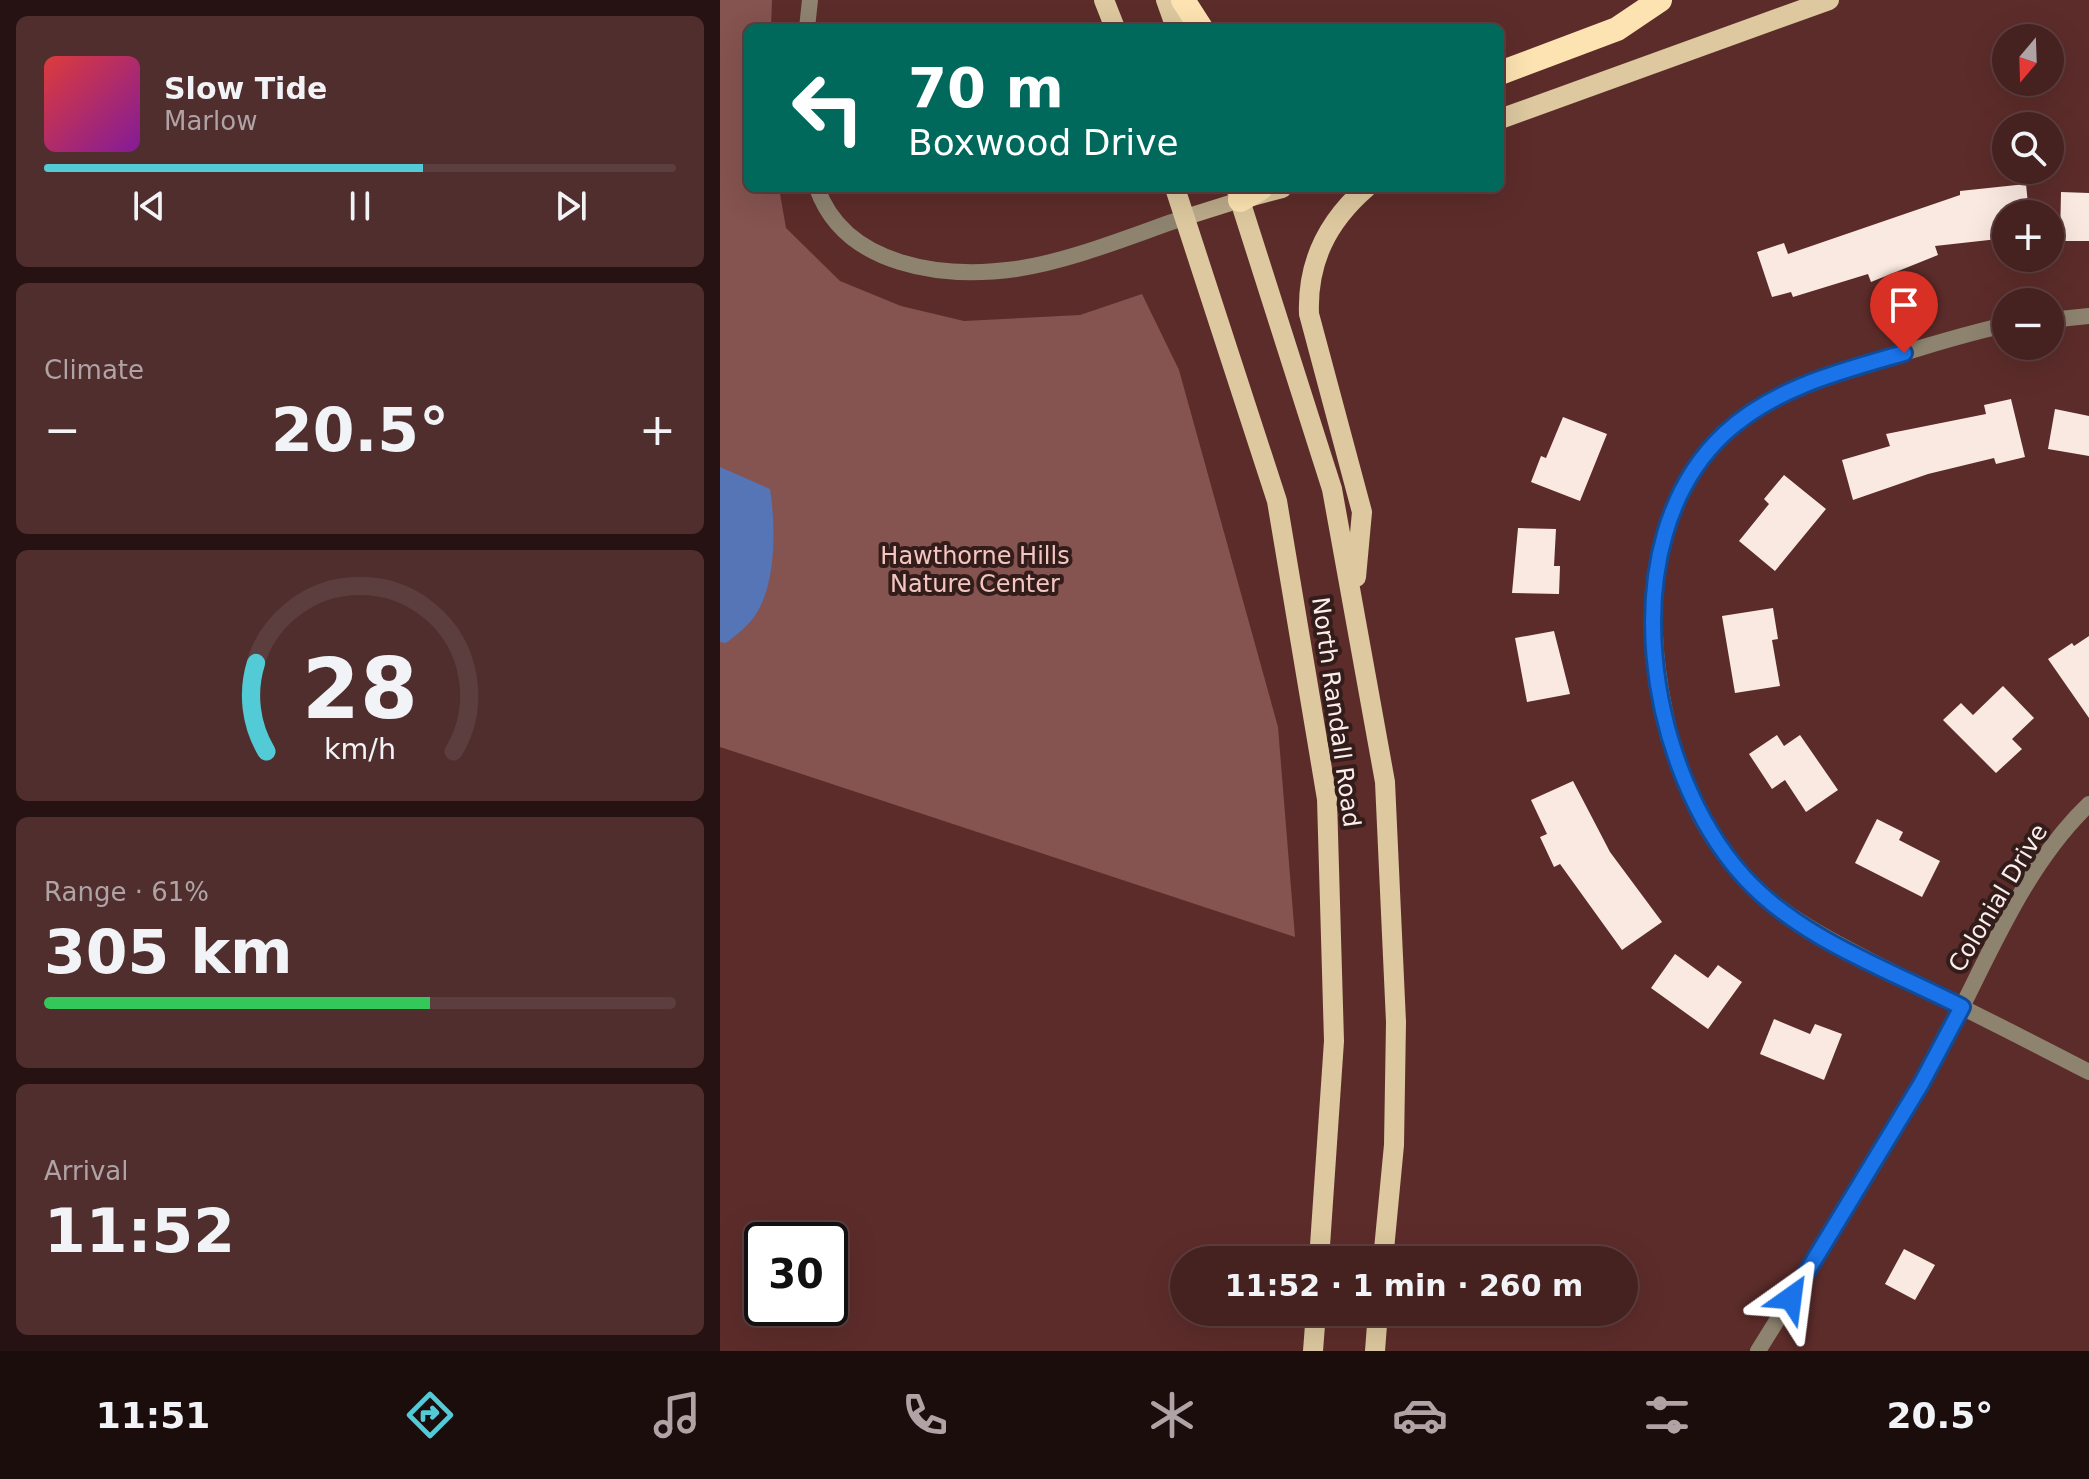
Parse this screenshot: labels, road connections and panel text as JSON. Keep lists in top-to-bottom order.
{
  "streets": {
    "main road": ["North Randall Road"],
    "street": ["Colonial Drive"]
  },
  "parks": ["Hawthorne Hills Nature Center"],
  "north": "bottom",
  "page": {
    "map_buttons": ["+", "−"],
    "turn": ["70 m", "Boxwood Drive"],
    "song": ["Slow Tide", "Marlow"],
    "tile": [
      "Climate",
      ["Range · 61%", "305 km"],
      ["Arrival", "11:52"]
    ],
    "heat": ["−", "20.5°", "+"],
    "limit": "30",
    "trip": "11:52 · 1 min · 260 m",
    "tabs": ["11:51", "20.5°"],
    "gauge": ["28", "km/h"]
  }
}
